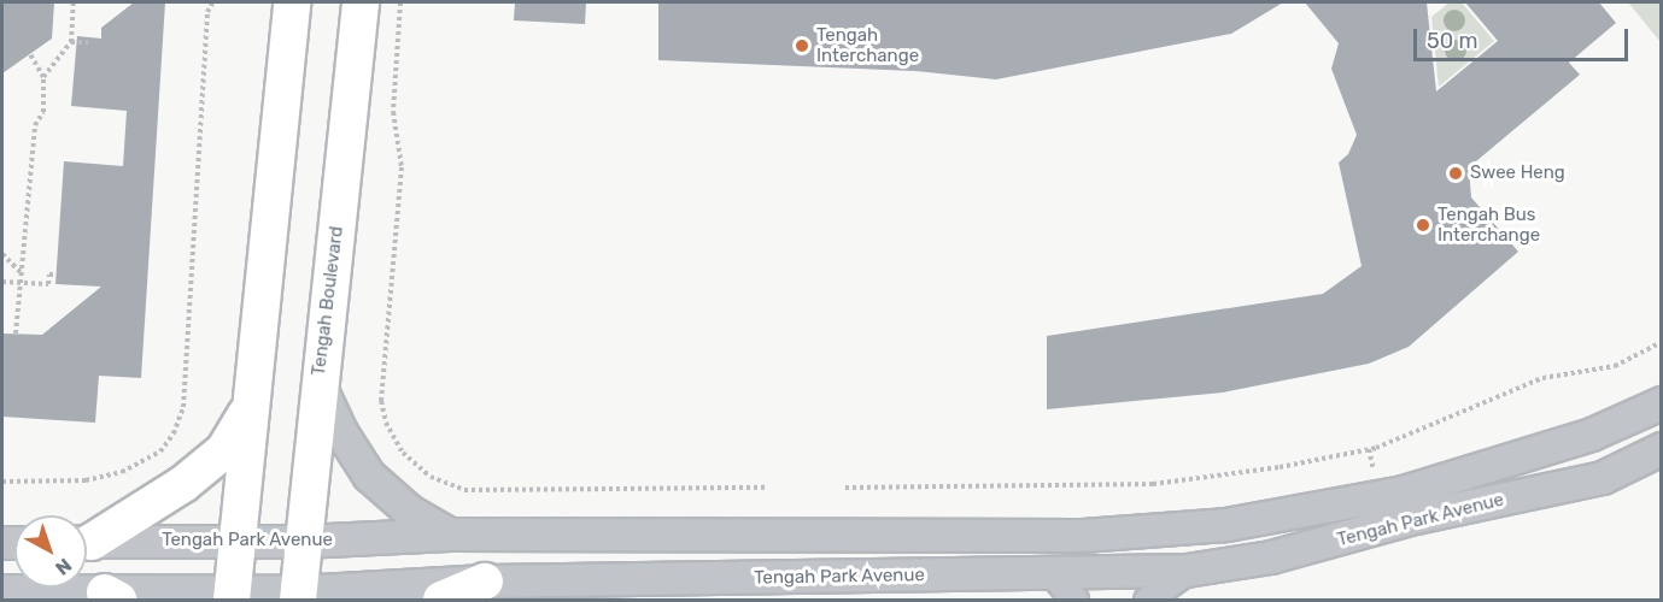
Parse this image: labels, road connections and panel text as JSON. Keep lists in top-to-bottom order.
{
  "streets": {
    "main road": ["Tengah Boulevard"],
    "street": ["Tengah Park Avenue"]
  },
  "crossings": [
    ["Tengah Boulevard", "Tengah Park Avenue"]
  ],
  "places": ["Tengah Interchange", "Swee Heng", "Tengah Bus Interchange"],
  "scale_bar": "50 m",
  "north": "bottom right"
}
